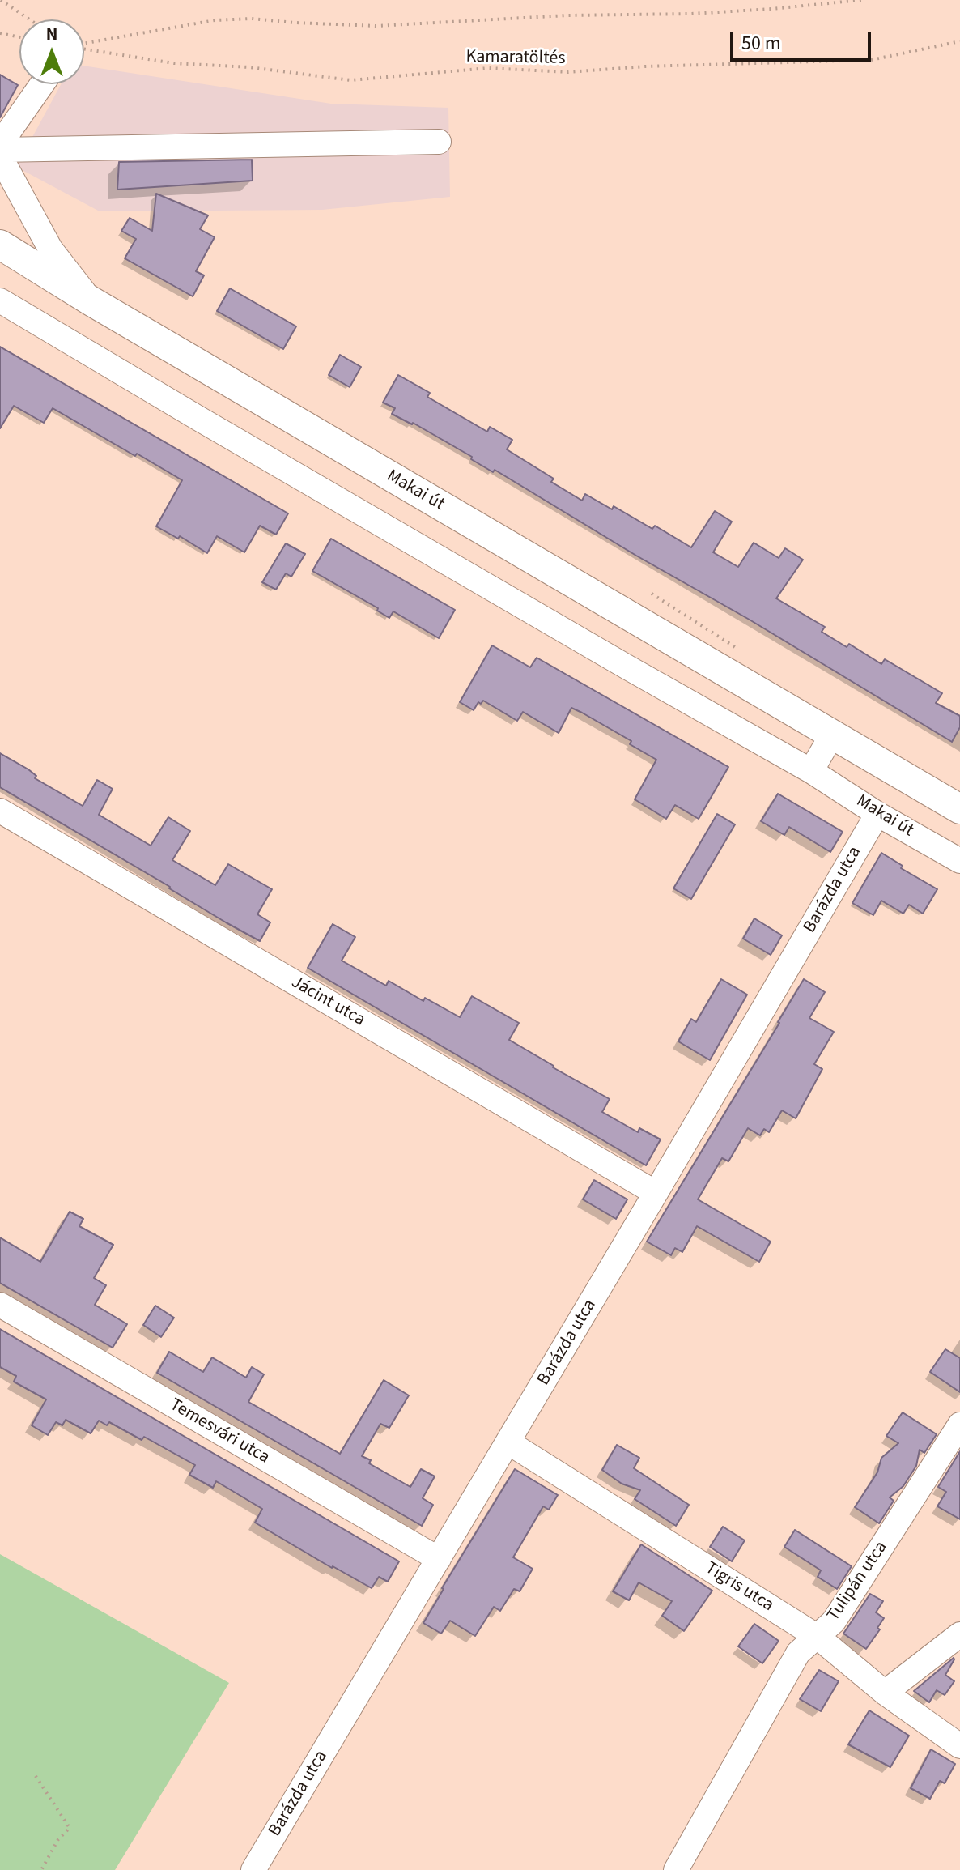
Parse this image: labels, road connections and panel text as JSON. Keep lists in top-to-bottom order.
{
  "streets": {
    "main road": ["Makai út"],
    "street": [
      "Barázda utca",
      "Jácint utca",
      "Temesvári utca",
      "Tulipán utca",
      "Tigris utca"
    ],
    "path": ["Kamaratöltés"]
  },
  "crossings": [
    ["Makai út", "Barázda utca"],
    ["Barázda utca", "Jácint utca"],
    ["Barázda utca", "Temesvári utca"],
    ["Barázda utca", "Tigris utca"],
    ["Tulipán utca", "Tigris utca"]
  ],
  "scale_bar": "50 m",
  "north": "top"
}
